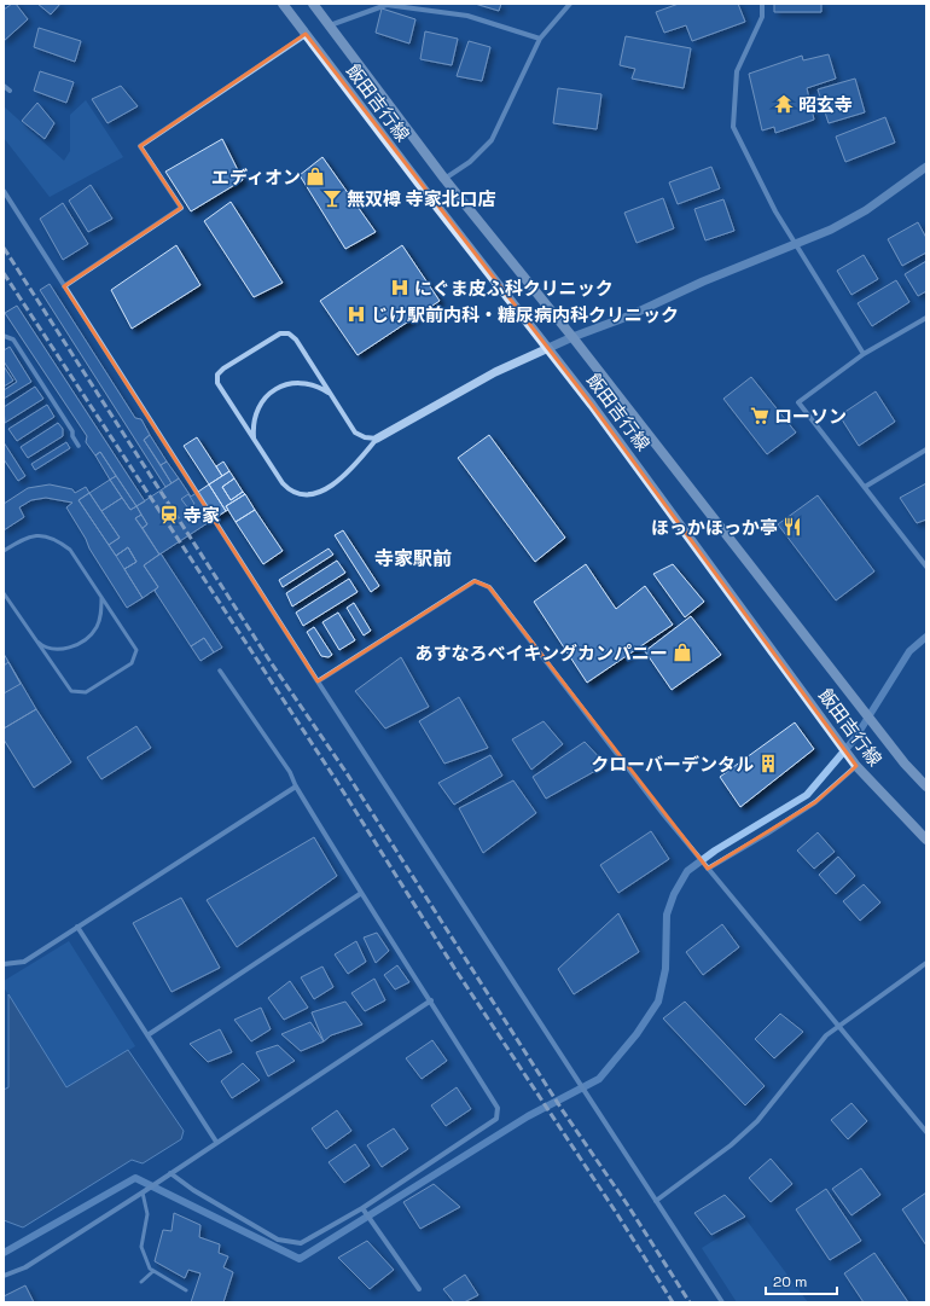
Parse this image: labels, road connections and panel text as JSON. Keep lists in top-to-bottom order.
{
  "streets": {
    "main road": ["飯田吉行線"]
  },
  "districts": ["寺家駅前"],
  "places": {
    "temple": ["昭玄寺"],
    "shop": ["エディオン", "あすなろベイキングカンパニー"],
    "bar": ["無双樽 寺家北口店"],
    "hospital": ["にぐま皮ふ科クリニック", "じけ駅前内科・糖尿病内科クリニック"],
    "supermarket": ["ローソン"],
    "station": ["寺家"],
    "restaurant": ["ほっかほっか亭"],
    "building": ["クローバーデンタル"]
  },
  "scale_bar": "20 m"
}
